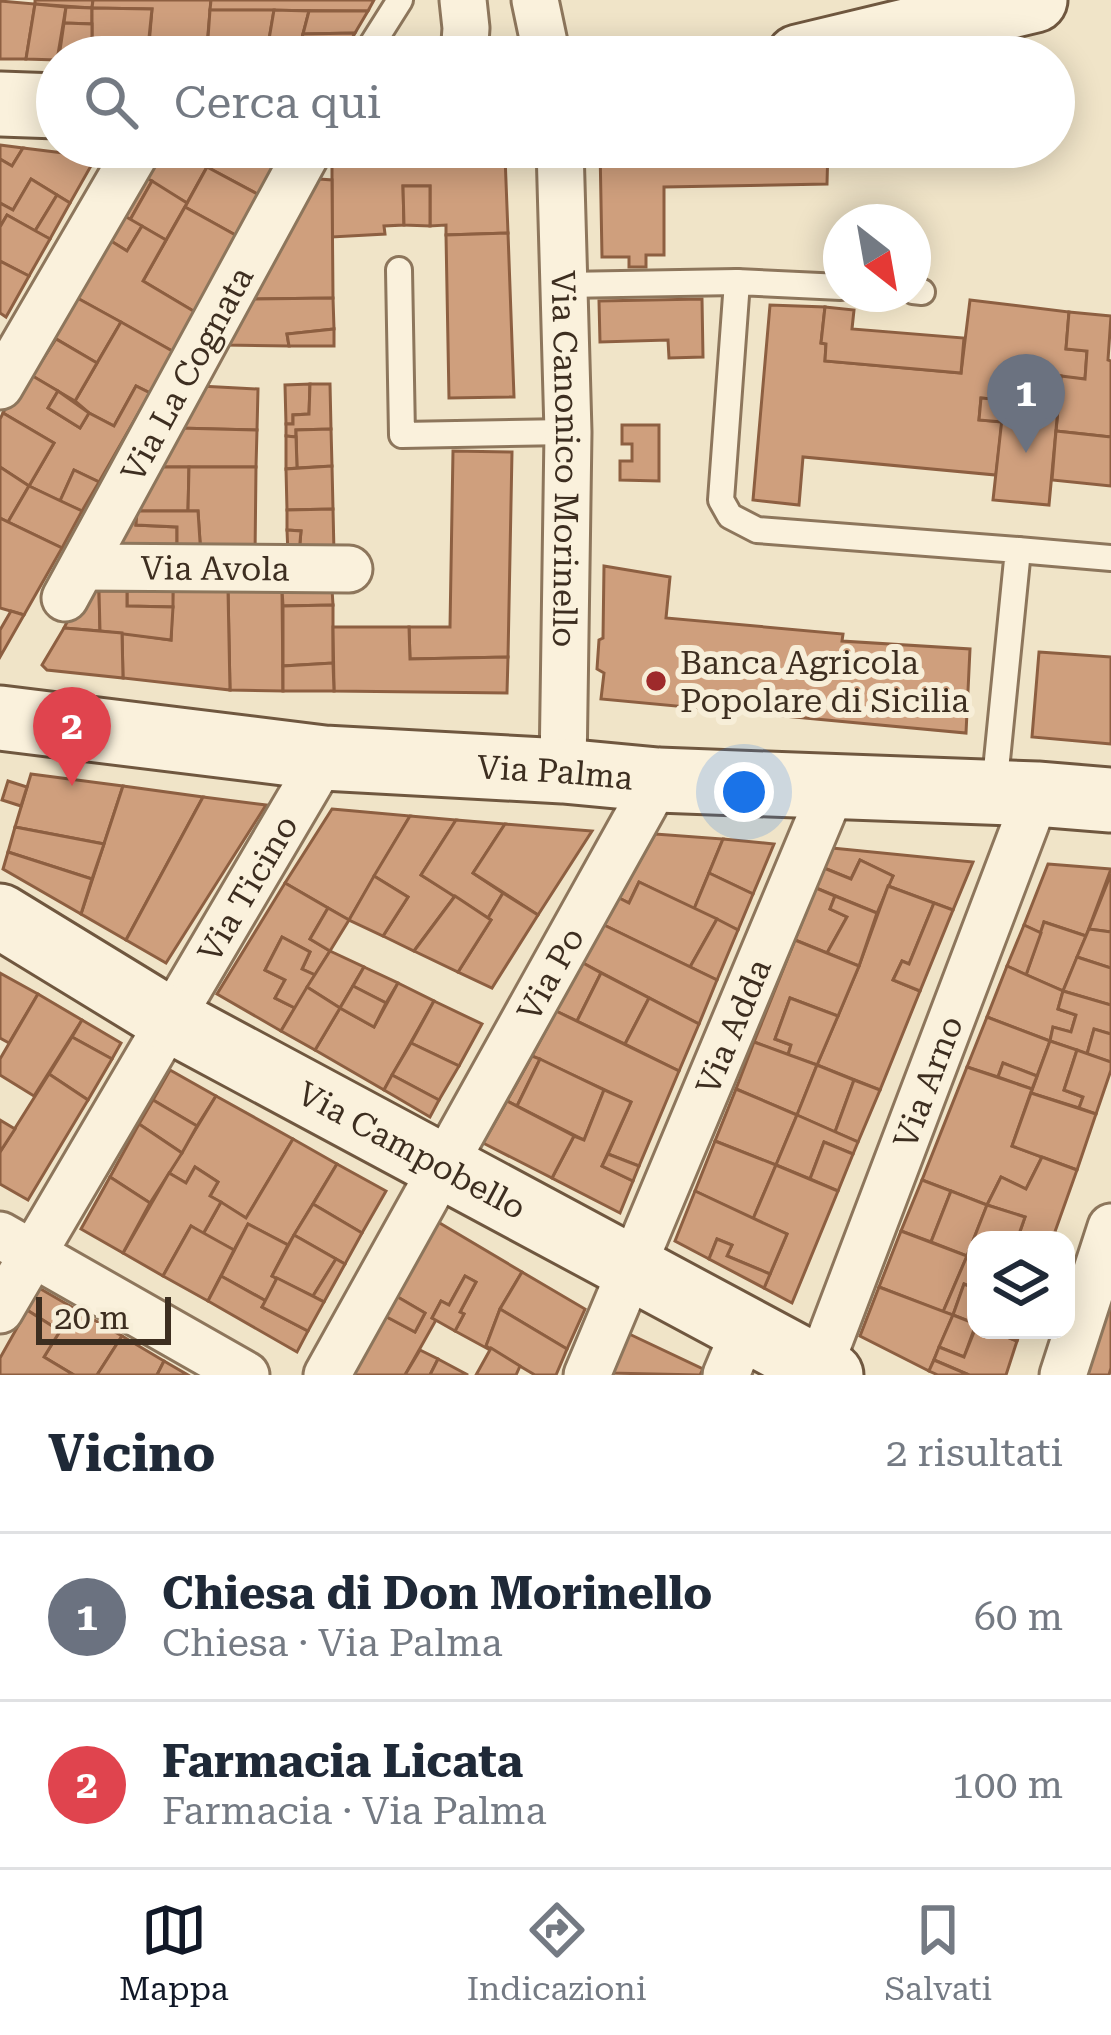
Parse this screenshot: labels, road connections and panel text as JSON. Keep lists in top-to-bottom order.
{
  "streets": {
    "main road": ["Via Palma", "Via Campobello"],
    "street": [
      "Via La Cognata",
      "Via Canonico Morinello",
      "Via Avola",
      "Via Ticino",
      "Via Po",
      "Via Adda",
      "Via Arno"
    ]
  },
  "crossings": [
    ["Via La Cognata", "Via Avola"],
    ["Via Canonico Morinello", "Via Palma"],
    ["Via Palma", "Via Ticino"],
    ["Via Palma", "Via Po"],
    ["Via Palma", "Via Adda"],
    ["Via Palma", "Via Arno"],
    ["Via Ticino", "Via Campobello"],
    ["Via Po", "Via Campobello"],
    ["Via Adda", "Via Campobello"],
    ["Via Arno", "Via Campobello"]
  ],
  "places": ["Banca Agricola Popolare di Sicilia"],
  "scale_bar": "20 m",
  "north": "bottom right",
  "page": {
    "search": "Cerca qui",
    "pins": ["1", "2"],
    "scale": "20 m",
    "heading": ["Vicino", "2 risultati"],
    "list": [
      {
        "mark": "1",
        "name": "Chiesa di Don Morinello",
        "note": "Chiesa · Via Palma",
        "value": "60 m"
      },
      {
        "mark": "2",
        "name": "Farmacia Licata",
        "note": "Farmacia · Via Palma",
        "value": "100 m"
      }
    ],
    "nav": ["Mappa", "Indicazioni", "Salvati"]
  }
}
